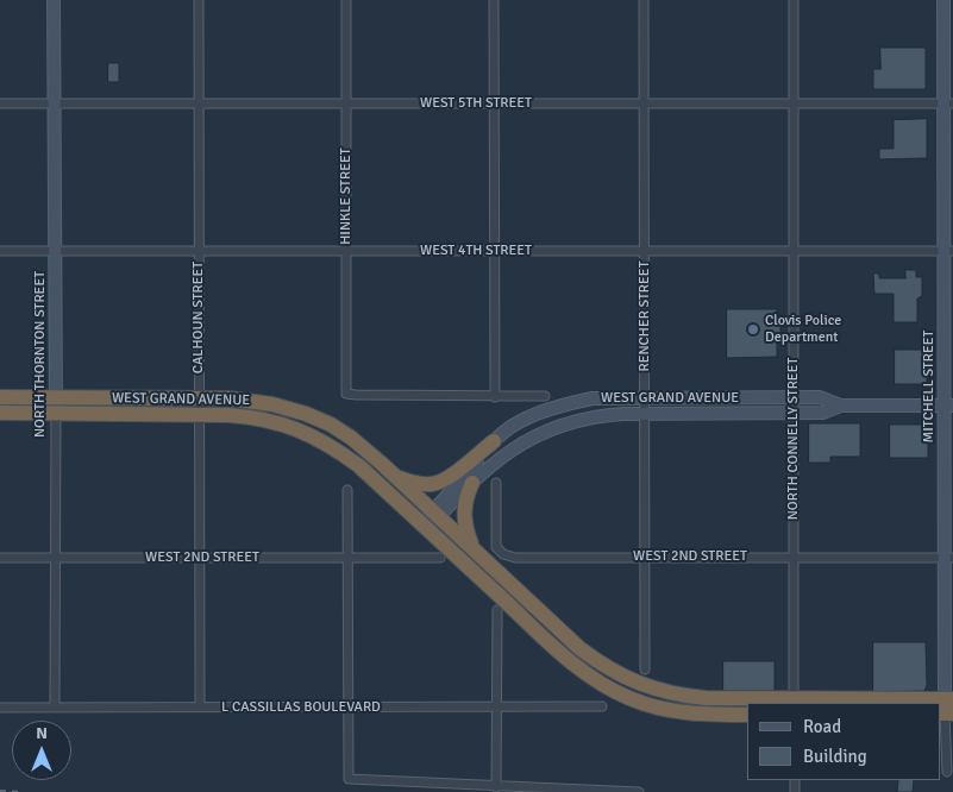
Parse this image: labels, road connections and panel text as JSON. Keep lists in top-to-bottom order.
{
  "streets": {
    "highway": ["WEST GRAND AVENUE"],
    "street": [
      "WEST 5TH STREET",
      "HINKLE STREET",
      "WEST 4TH STREET",
      "RENCHER STREET",
      "CALHOUN STREET",
      "NORTH THORNTON STREET",
      "MITCHELL STREET",
      "NORTH CONNELLY STREET",
      "WEST 2ND STREET",
      "L CASSILLAS BOULEVARD"
    ]
  },
  "crossings": [
    ["WEST 5TH STREET", "HINKLE STREET"],
    ["WEST 5TH STREET", "RENCHER STREET"],
    ["WEST 5TH STREET", "CALHOUN STREET"],
    ["WEST 5TH STREET", "NORTH THORNTON STREET"],
    ["WEST 5TH STREET", "MITCHELL STREET"],
    ["WEST 5TH STREET", "NORTH CONNELLY STREET"],
    ["HINKLE STREET", "WEST 4TH STREET"],
    ["WEST 4TH STREET", "RENCHER STREET"],
    ["WEST 4TH STREET", "CALHOUN STREET"],
    ["WEST 4TH STREET", "NORTH THORNTON STREET"],
    ["WEST 4TH STREET", "MITCHELL STREET"],
    ["WEST 4TH STREET", "NORTH CONNELLY STREET"],
    ["RENCHER STREET", "WEST GRAND AVENUE"],
    ["RENCHER STREET", "WEST 2ND STREET"],
    ["CALHOUN STREET", "WEST GRAND AVENUE"],
    ["CALHOUN STREET", "WEST 2ND STREET"],
    ["CALHOUN STREET", "L CASSILLAS BOULEVARD"],
    ["NORTH THORNTON STREET", "WEST GRAND AVENUE"],
    ["NORTH THORNTON STREET", "WEST 2ND STREET"],
    ["NORTH THORNTON STREET", "L CASSILLAS BOULEVARD"],
    ["MITCHELL STREET", "WEST GRAND AVENUE"],
    ["MITCHELL STREET", "WEST 2ND STREET"],
    ["WEST GRAND AVENUE", "NORTH CONNELLY STREET"],
    ["NORTH CONNELLY STREET", "WEST 2ND STREET"]
  ],
  "places": ["Clovis Police Department"],
  "legend": ["Road", "Building"],
  "north": "top"
}
